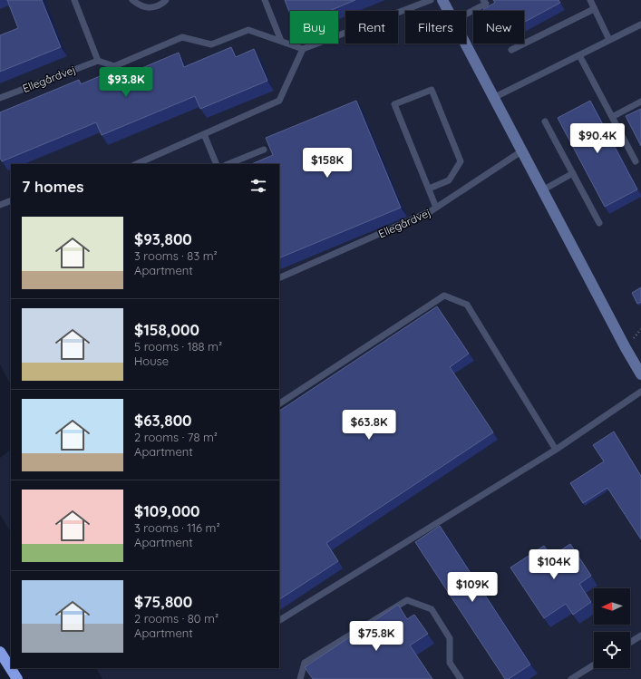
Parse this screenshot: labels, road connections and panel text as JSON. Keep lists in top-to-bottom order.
{
  "streets": {
    "lane": ["Ellegårdvej"]
  },
  "north": "left",
  "page": {
    "chip": [
      "Buy",
      "Rent",
      "Filters",
      "New"
    ],
    "price": [
      "$93.8K",
      "$90.4K",
      "$158K",
      "$63.8K",
      "$104K",
      "$109K",
      "$75.8K"
    ],
    "heading": "7 homes",
    "list": [
      {
        "name": "$93,800",
        "note": "3 rooms · 83 m² · Apartment"
      },
      {
        "name": "$158,000",
        "note": "5 rooms · 188 m² · House"
      },
      {
        "name": "$63,800",
        "note": "2 rooms · 78 m² · Apartment"
      },
      {
        "name": "$109,000",
        "note": "3 rooms · 116 m² · Apartment"
      },
      {
        "name": "$75,800",
        "note": "2 rooms · 80 m² · Apartment"
      }
    ]
  }
}
